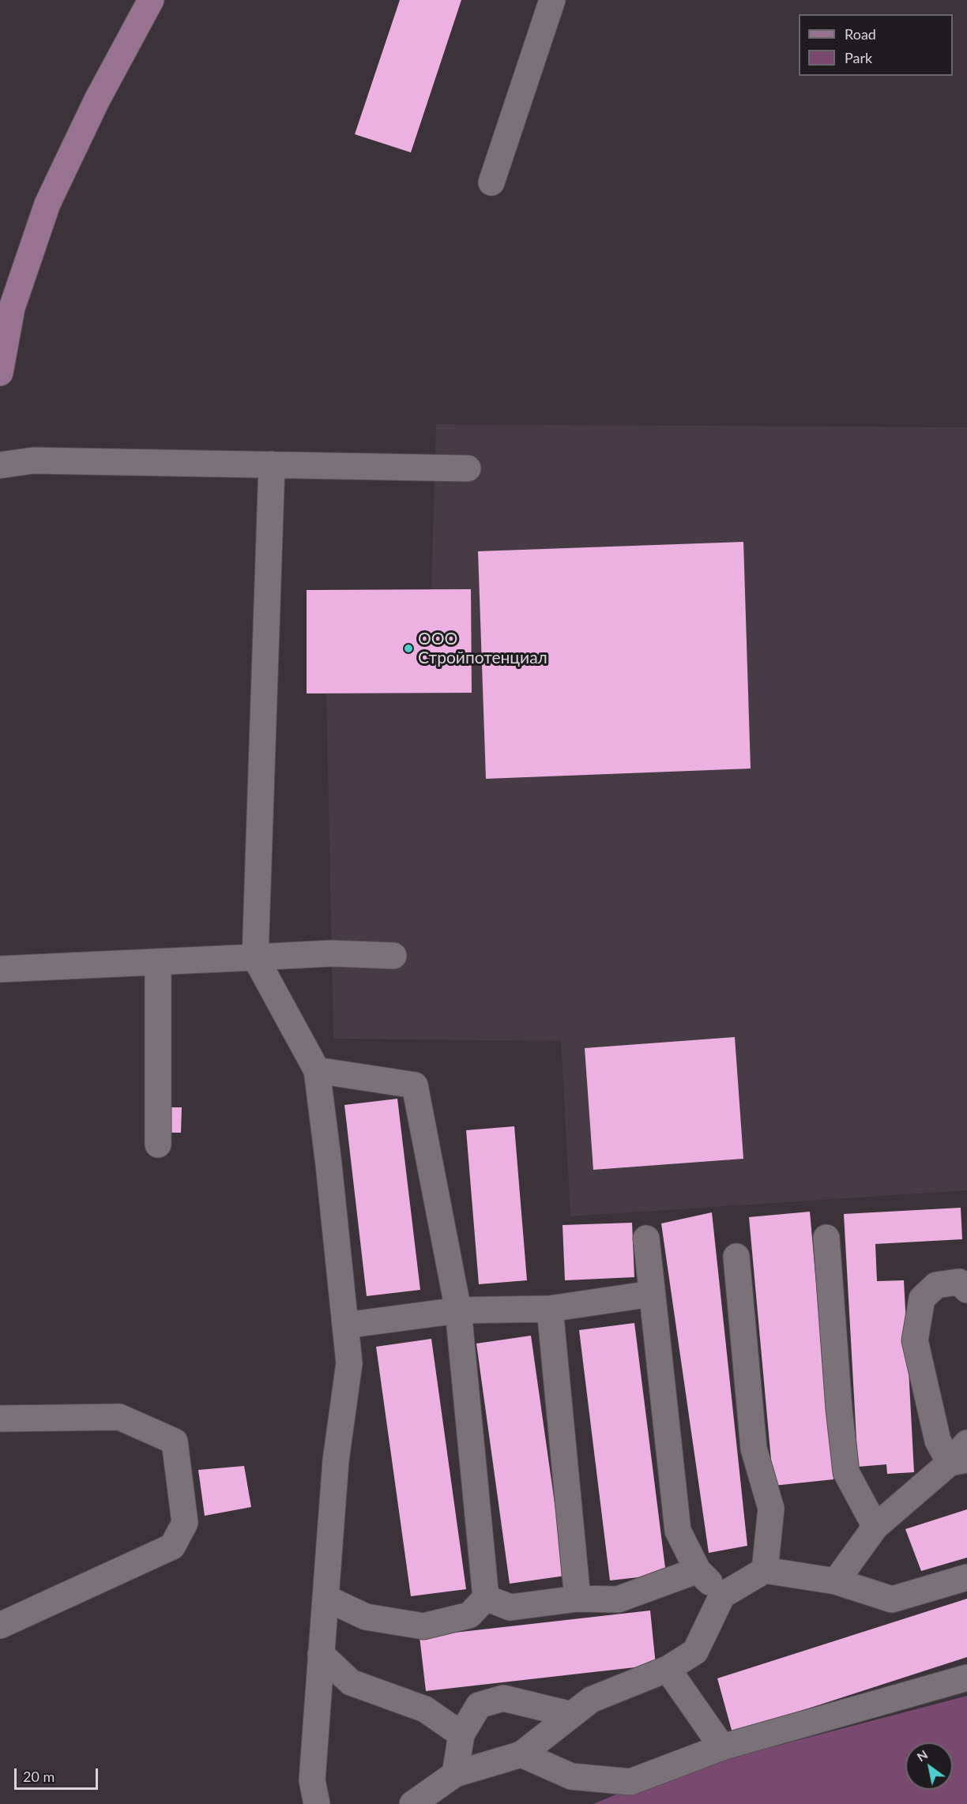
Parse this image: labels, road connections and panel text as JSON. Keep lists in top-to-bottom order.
{
  "places": ["ООО Стройпотенциал"],
  "legend": ["Road", "Park"],
  "scale_bar": "20 m",
  "north": "top left"
}
